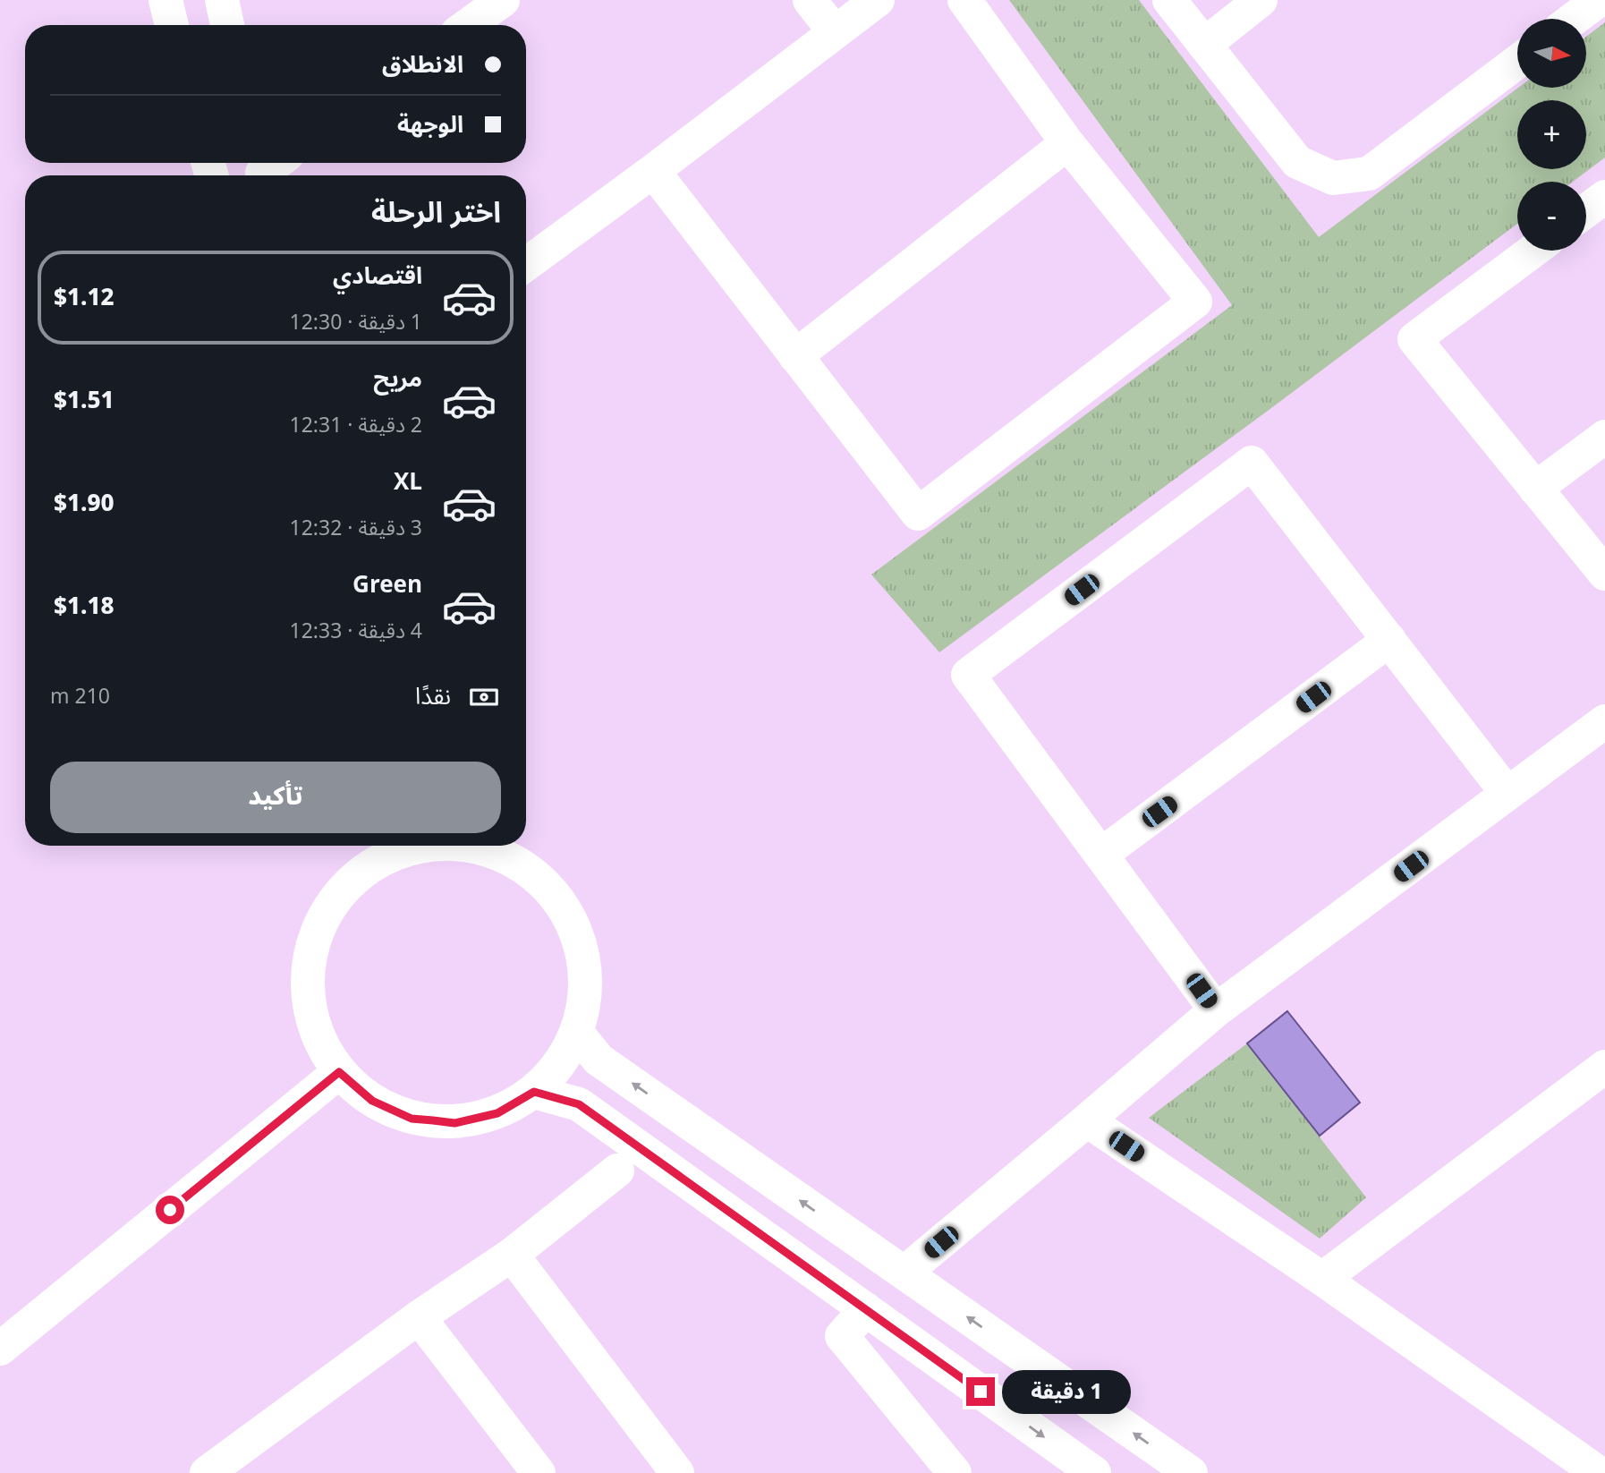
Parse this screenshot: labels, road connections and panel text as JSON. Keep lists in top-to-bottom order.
{
  "north": "right",
  "page": {
    "map_buttons": ["+", "−"],
    "banner": ["الانطلاق", "الوجهة"],
    "heading": "اختر الرحلة",
    "list": [
      {
        "name": "اقتصادي",
        "note": "1 دقيقة · 12:30",
        "value": "$1.12"
      },
      {
        "name": "مريح",
        "note": "2 دقيقة · 12:31",
        "value": "$1.51"
      },
      {
        "name": "XL",
        "note": "3 دقيقة · 12:32",
        "value": "$1.90"
      },
      {
        "name": "Green",
        "note": "4 دقيقة · 12:33",
        "value": "$1.18"
      }
    ],
    "pay": ["نقدًا", "210 m"],
    "buttons": "تأكيد",
    "bubble": "1 دقيقة"
  }
}
